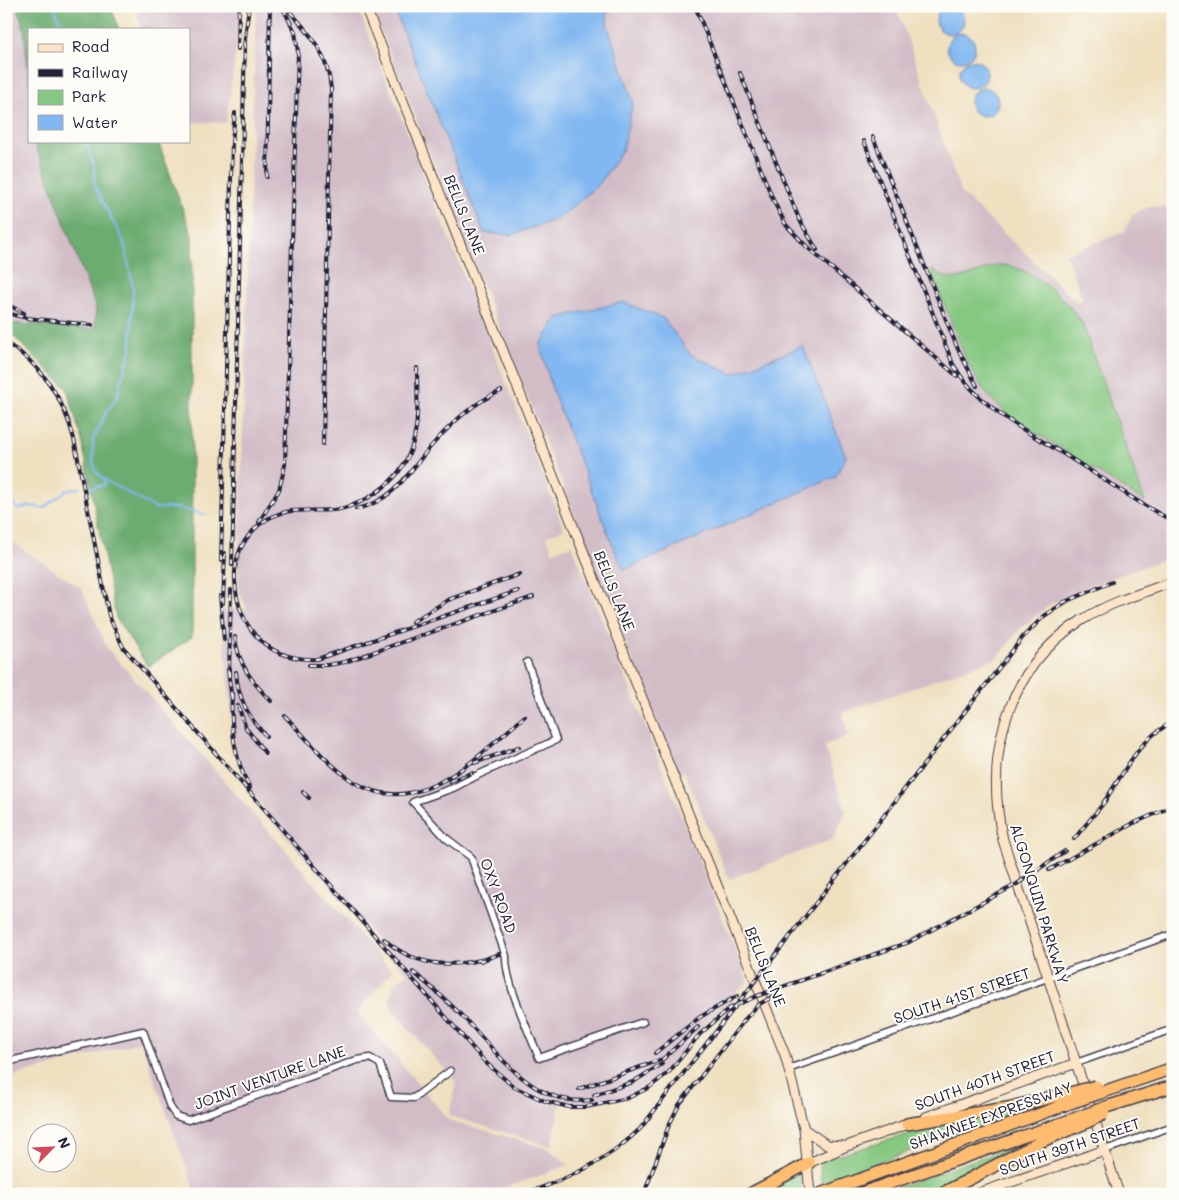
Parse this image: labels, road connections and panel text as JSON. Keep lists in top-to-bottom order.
{
  "streets": {
    "highway": ["SHAWNEE EXPRESSWAY"],
    "street": [
      "BELLS LANE",
      "OXY ROAD",
      "ALGONQUIN PARKWAY",
      "SOUTH 41ST STREET",
      "JOINT VENTURE LANE",
      "SOUTH 40TH STREET",
      "SOUTH 39TH STREET"
    ]
  },
  "crossings": [
    ["BELLS LANE", "SOUTH 41ST STREET"],
    ["BELLS LANE", "SOUTH 40TH STREET"],
    ["ALGONQUIN PARKWAY", "SOUTH 41ST STREET"],
    ["ALGONQUIN PARKWAY", "SOUTH 40TH STREET"],
    ["ALGONQUIN PARKWAY", "SOUTH 39TH STREET"]
  ],
  "legend": [
    "Road",
    "Railway",
    "Park",
    "Water"
  ],
  "north": "top right"
}
